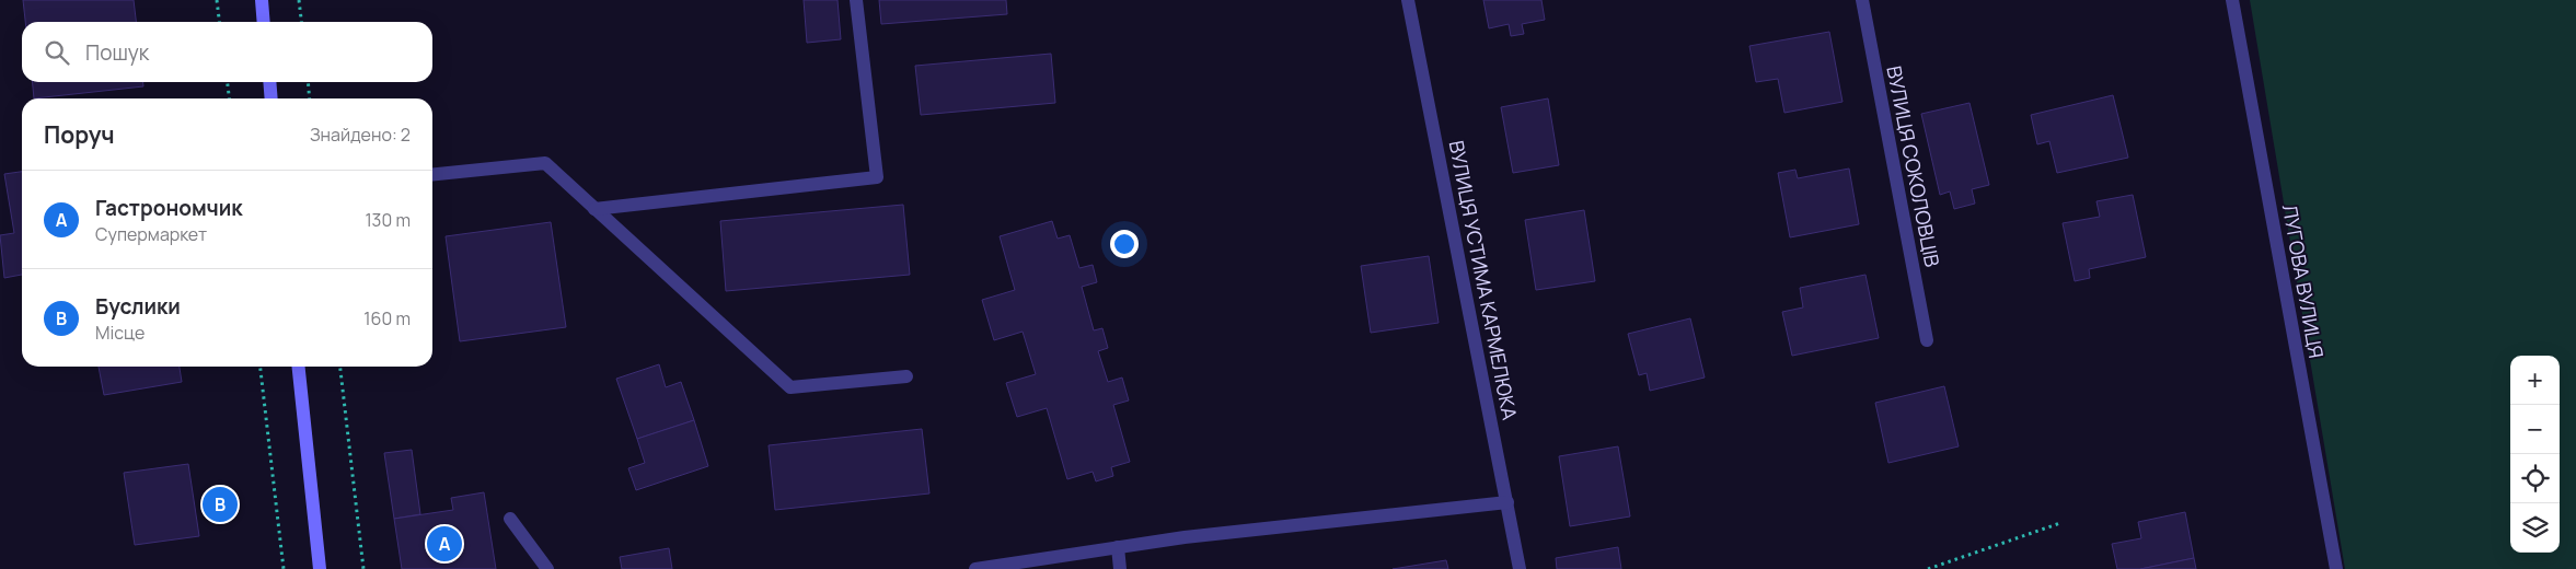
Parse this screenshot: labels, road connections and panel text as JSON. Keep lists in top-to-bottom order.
{
  "streets": {
    "street": ["ВУЛИЦЯ СОКОЛОВЦІВ", "ВУЛИЦЯ УСТИМА КАРМЕЛЮКА", "ЛУГОВА ВУЛИЦЯ"]
  },
  "page": {
    "search": "Пошук",
    "heading": ["Поруч", "Знайдено: 2"],
    "list": [
      {
        "mark": "A",
        "name": "Гастрономчик",
        "note": "Супермаркет",
        "value": "130 m"
      },
      {
        "mark": "B",
        "name": "Буслики",
        "note": "Місце",
        "value": "160 m"
      }
    ],
    "map_buttons": ["+", "−"],
    "pins": ["B", "A"]
  }
}
